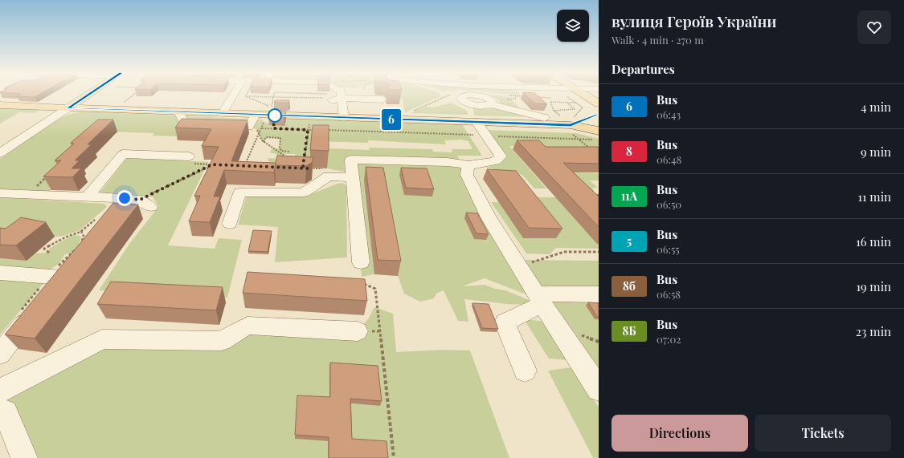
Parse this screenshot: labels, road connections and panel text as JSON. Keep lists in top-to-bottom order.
{
  "lines": ["bus line 6"],
  "page": {
    "on_map": "6",
    "heading": [
      ["вулиця Героїв України", "Walk · 4 min · 270 m"],
      "Departures"
    ],
    "list": [
      {
        "mark": "6",
        "name": "Bus",
        "note": "06:43",
        "value": "4 min"
      },
      {
        "mark": "8",
        "name": "Bus",
        "note": "06:48",
        "value": "9 min"
      },
      {
        "mark": "11А",
        "name": "Bus",
        "note": "06:50",
        "value": "11 min"
      },
      {
        "mark": "5",
        "name": "Bus",
        "note": "06:55",
        "value": "16 min"
      },
      {
        "mark": "8б",
        "name": "Bus",
        "note": "06:58",
        "value": "19 min"
      },
      {
        "mark": "8Б",
        "name": "Bus",
        "note": "07:02",
        "value": "23 min"
      }
    ],
    "buttons": ["Directions", "Tickets"]
  }
}
